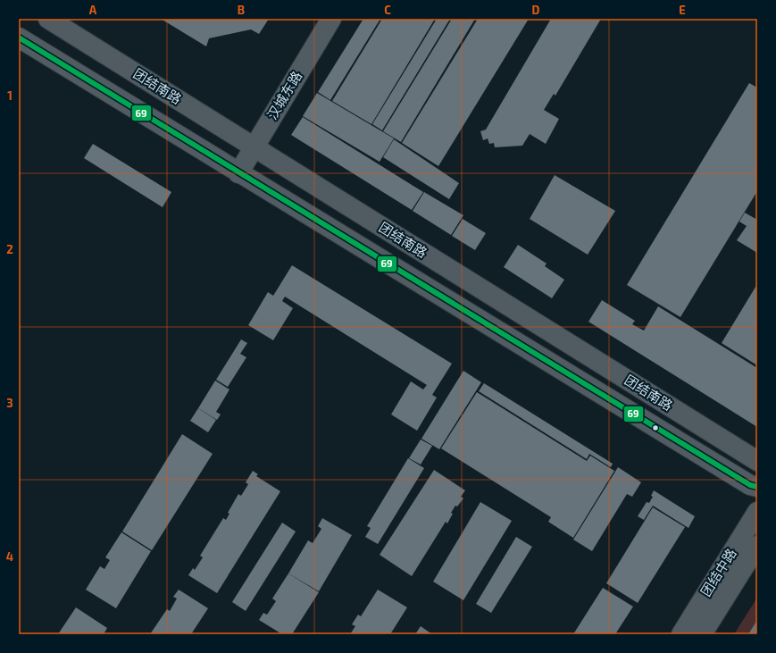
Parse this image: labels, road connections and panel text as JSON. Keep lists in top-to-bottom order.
{
  "streets": {
    "street": ["团结南路", "汉城东路", "团结中路"]
  },
  "crossings": [
    ["团结南路", "汉城东路"]
  ],
  "lines": ["transit line 69"],
  "grid": {
    "columns": [
      "A",
      "B",
      "C",
      "D",
      "E"
    ],
    "rows": [
      "1",
      "2",
      "3",
      "4"
    ]
  }
}
